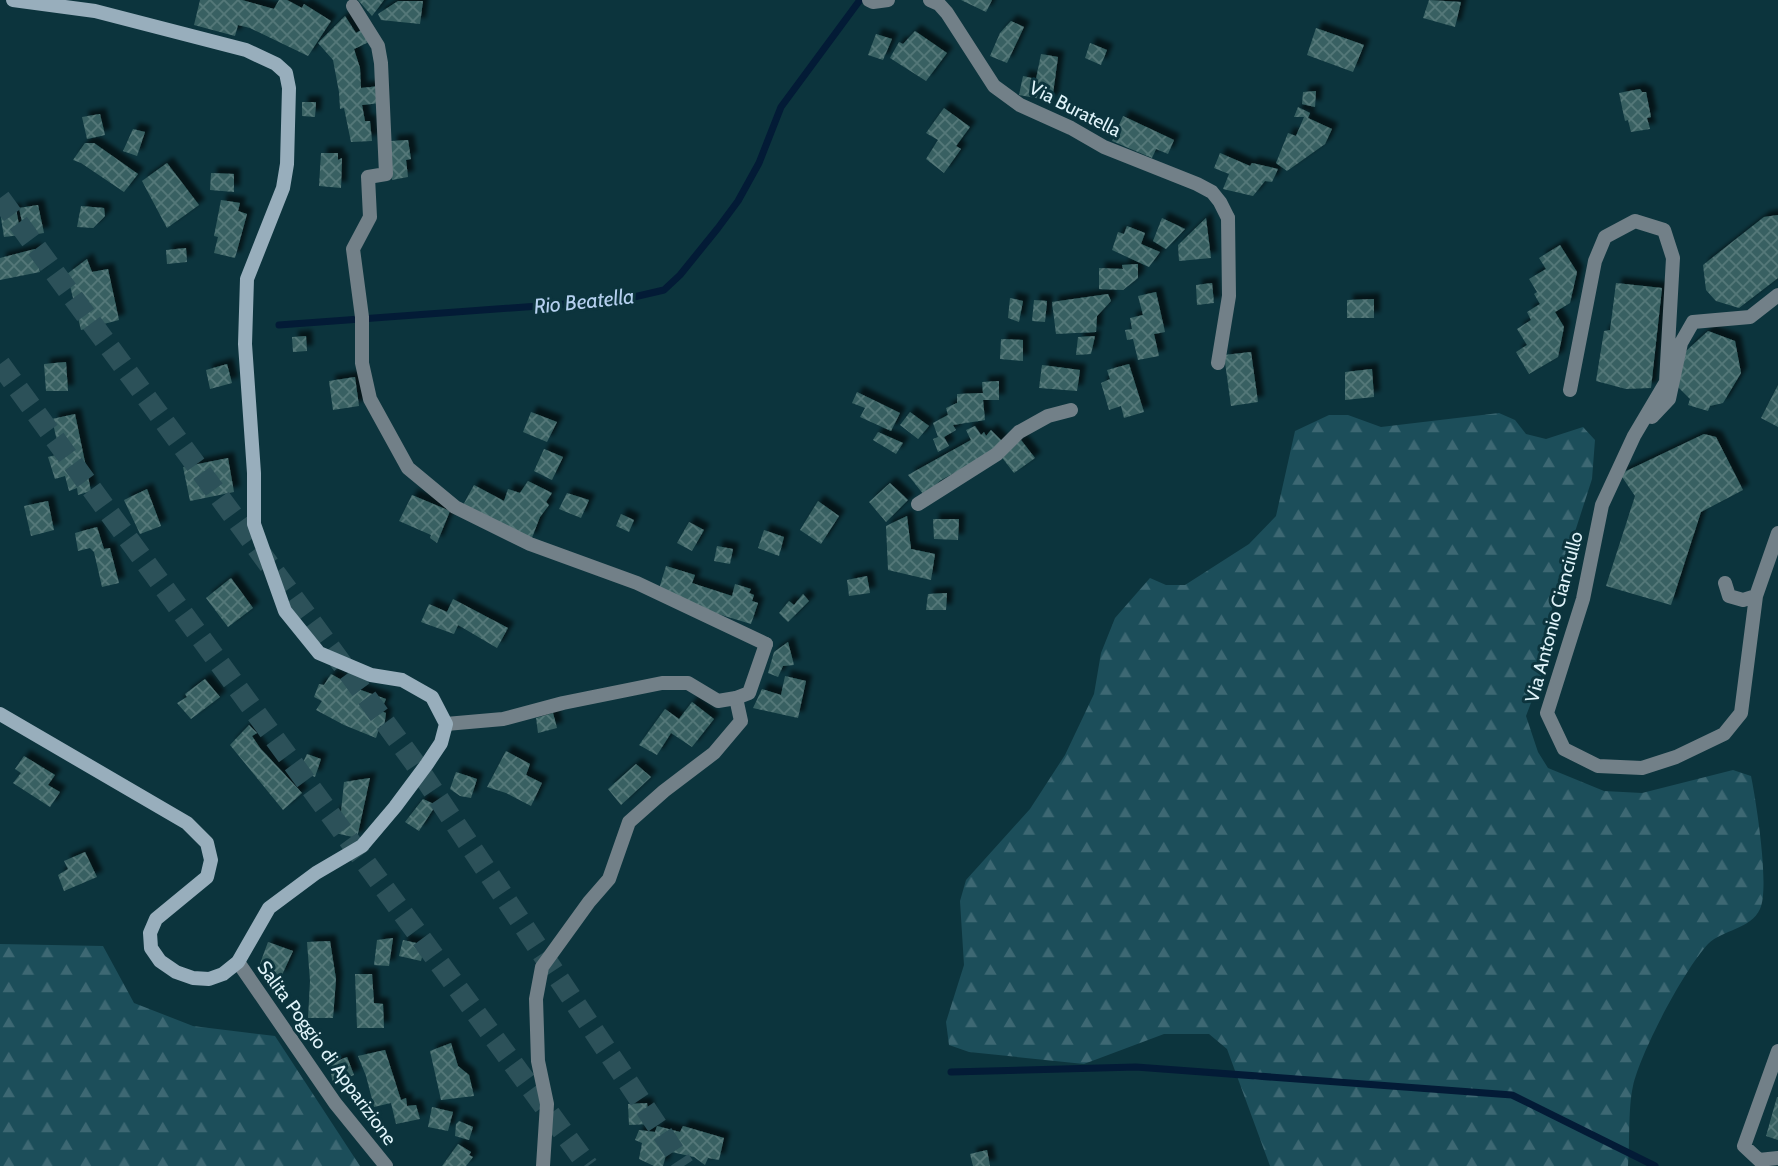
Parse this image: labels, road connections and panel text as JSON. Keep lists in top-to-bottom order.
{
  "streets": {
    "street": ["Via Buratella", "Via Antonio Cianciullo", "Salita Poggio di Apparizione"]
  },
  "water": ["Rio Beatella"]
}
